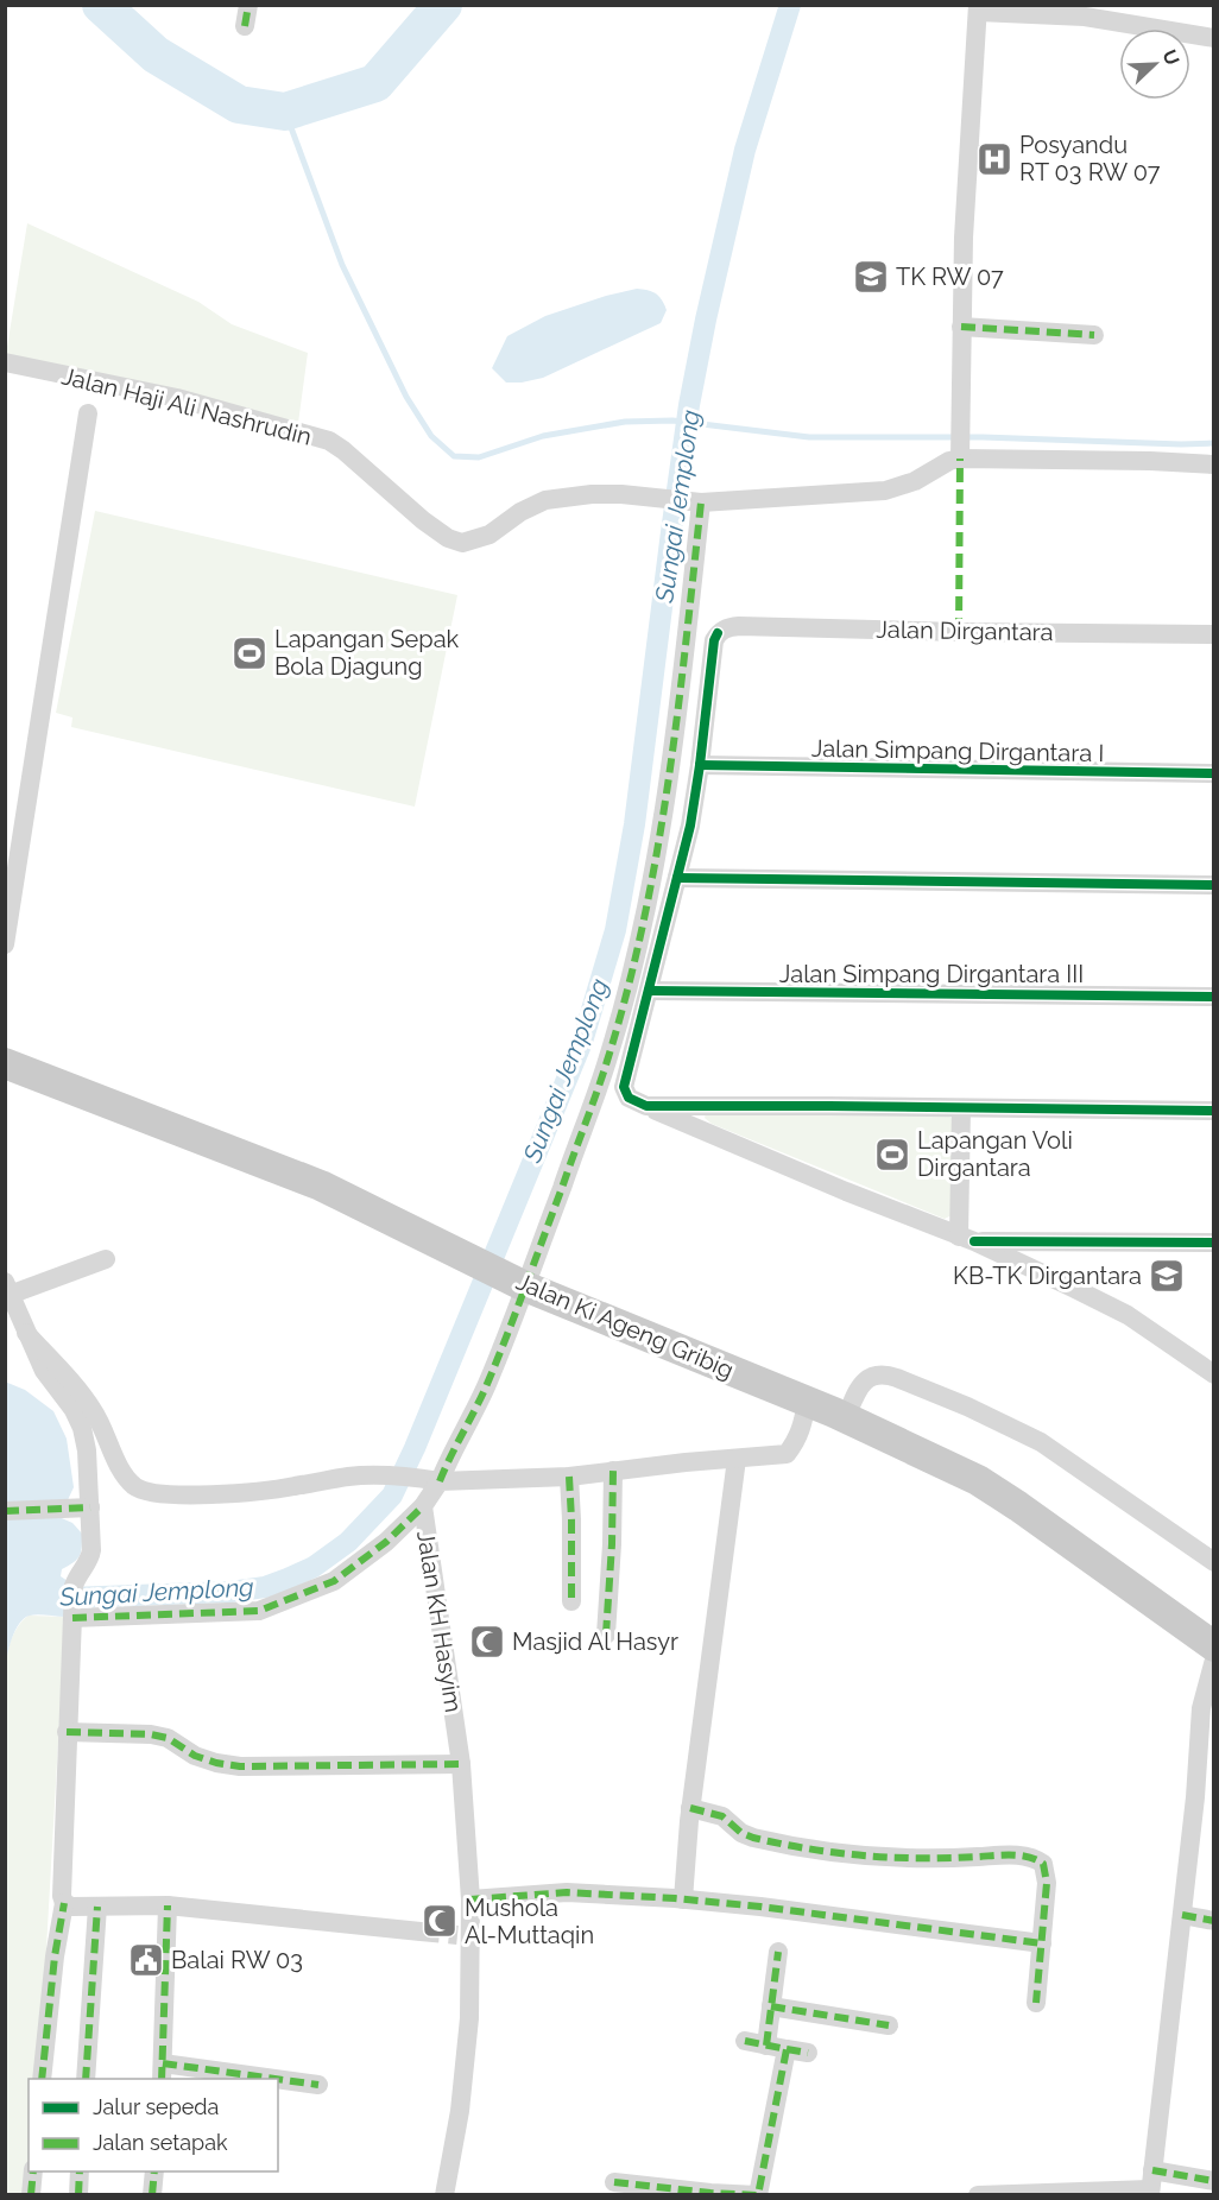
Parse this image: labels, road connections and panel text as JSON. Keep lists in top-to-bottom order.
{
  "streets": {
    "main road": ["Jalan Ki Ageng Gribig"],
    "street": [
      "Jalan Haji Ali Nashrudin",
      "Jalan Dirgantara",
      "Jalan Simpang Dirgantara I",
      "Jalan Simpang Dirgantara III",
      "Jalan KH Hasyim"
    ]
  },
  "crossings": [
    ["Jalan Haji Ali Nashrudin", "Jalan KH Hasyim"],
    ["Jalan Dirgantara", "Jalan Simpang Dirgantara I"],
    ["Jalan Ki Ageng Gribig", "Jalan KH Hasyim"]
  ],
  "water": ["Sungai Jemplong"],
  "places": {
    "hospital": ["Posyandu RT 03 RW 07"],
    "school or university": ["TK RW 07", "KB-TK Dirgantara"],
    "sports": ["Lapangan Sepak Bola Djagung", "Lapangan Voli Dirgantara"],
    "mosque": ["Masjid Al Hasyr", "Mushola Al-Muttaqin"],
    "public building": ["Balai RW 03"]
  },
  "legend": ["Jalur sepeda", "Jalan setapak"],
  "north": "top right"
}
